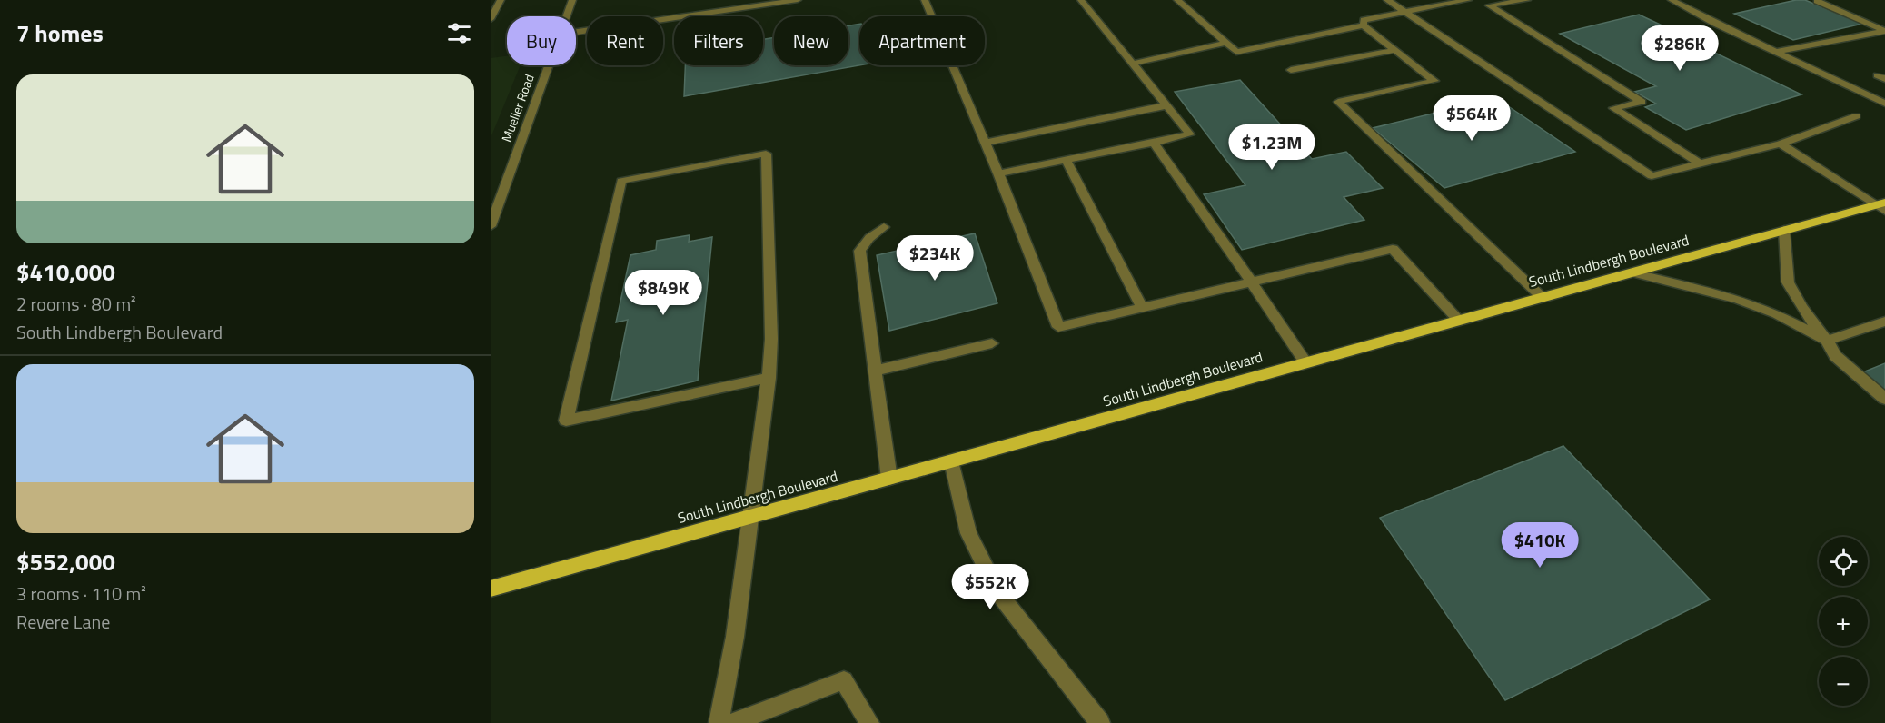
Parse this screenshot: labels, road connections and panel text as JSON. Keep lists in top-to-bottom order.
{
  "streets": {
    "main road": ["South Lindbergh Boulevard"],
    "street": ["Mueller Road"]
  },
  "page": {
    "heading": "7 homes",
    "chip": [
      "Buy",
      "Rent",
      "Filters",
      "New",
      "Apartment"
    ],
    "price": [
      "$286K",
      "$564K",
      "$1.23M",
      "$234K",
      "$849K",
      "$410K",
      "$552K"
    ],
    "list": [
      {
        "name": "$410,000",
        "note": "2 rooms · 80 m² · South Lindbergh Boulevard"
      },
      {
        "name": "$552,000",
        "note": "3 rooms · 110 m² · Revere Lane"
      }
    ],
    "map_buttons": ["+", "−"]
  }
}
